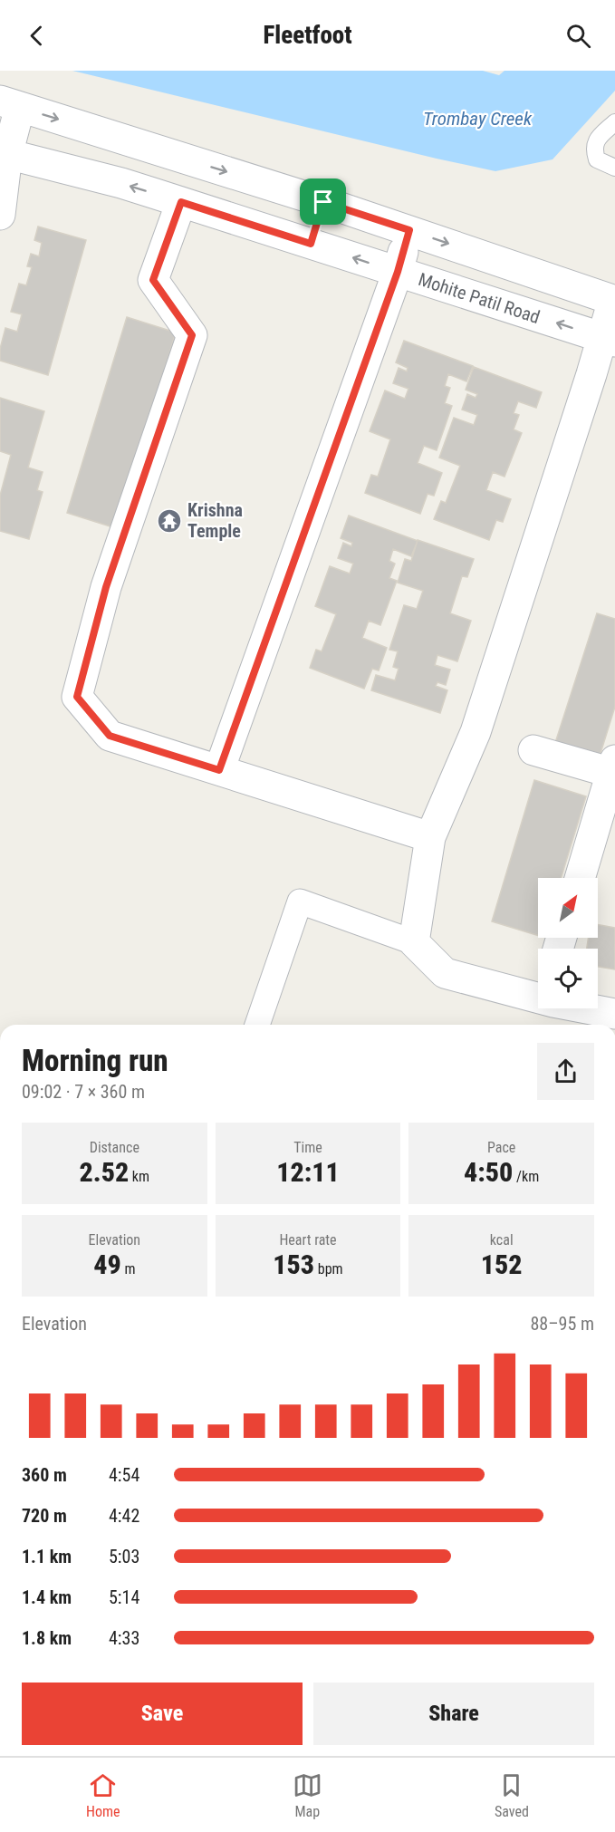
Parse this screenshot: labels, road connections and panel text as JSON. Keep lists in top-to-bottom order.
{
  "streets": {
    "street": ["Mohite Patil Road"]
  },
  "water": ["Trombay Creek"],
  "places": {
    "temple": ["Krishna Temple"]
  },
  "north": "top right",
  "page": {
    "header": "Fleetfoot",
    "heading": ["Morning run", "09:02 · 7 × 360 m"],
    "stats": [
      ["Distance", "2.52 km"],
      ["Time", "12:11"],
      ["Pace", "4:50 /km"],
      ["Elevation", "49 m"],
      ["Heart rate", "153 bpm"],
      ["kcal", "152"]
    ],
    "chart": ["Elevation", "88–95 m"],
    "list": [
      {
        "name": "360 m",
        "note": "4:54"
      },
      {
        "name": "720 m",
        "note": "4:42"
      },
      {
        "name": "1.1 km",
        "note": "5:03"
      },
      {
        "name": "1.4 km",
        "note": "5:14"
      },
      {
        "name": "1.8 km",
        "note": "4:33"
      }
    ],
    "buttons": ["Save", "Share"],
    "tabs": ["Home", "Map", "Saved"]
  }
}
